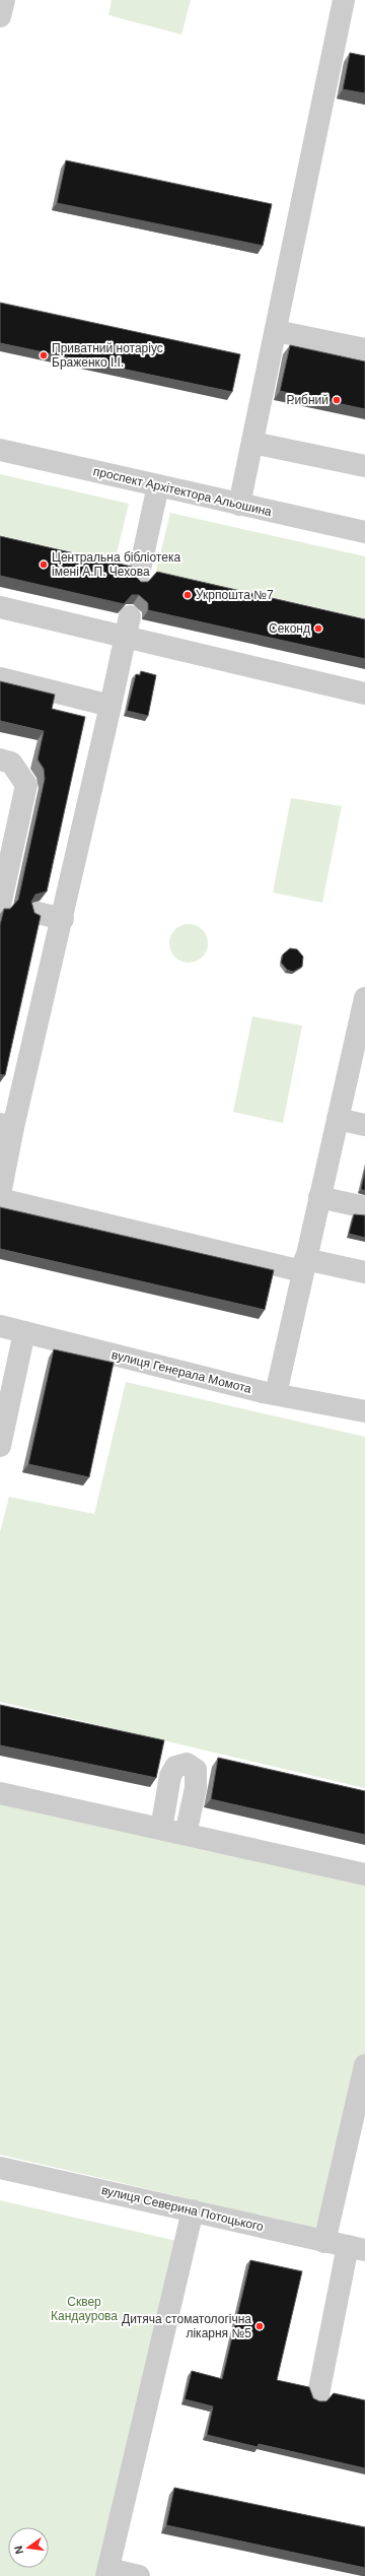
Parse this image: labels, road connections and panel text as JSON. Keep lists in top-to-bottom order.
{
  "streets": {
    "street": ["проспект Архітектора Альошина", "вулиця Генерала Момота", "вулиця Северина Потоцького"]
  },
  "parks": ["Сквер Кандаурова"],
  "places": [
    "Приватний нотаріус Браженко І.І.",
    "Рибний",
    "Центральна бібліотека імені А.П. Чехова",
    "Укрпошта №7",
    "Секонд",
    "Дитяча стоматологiчна лiкарня №5"
  ],
  "north": "left"
}
